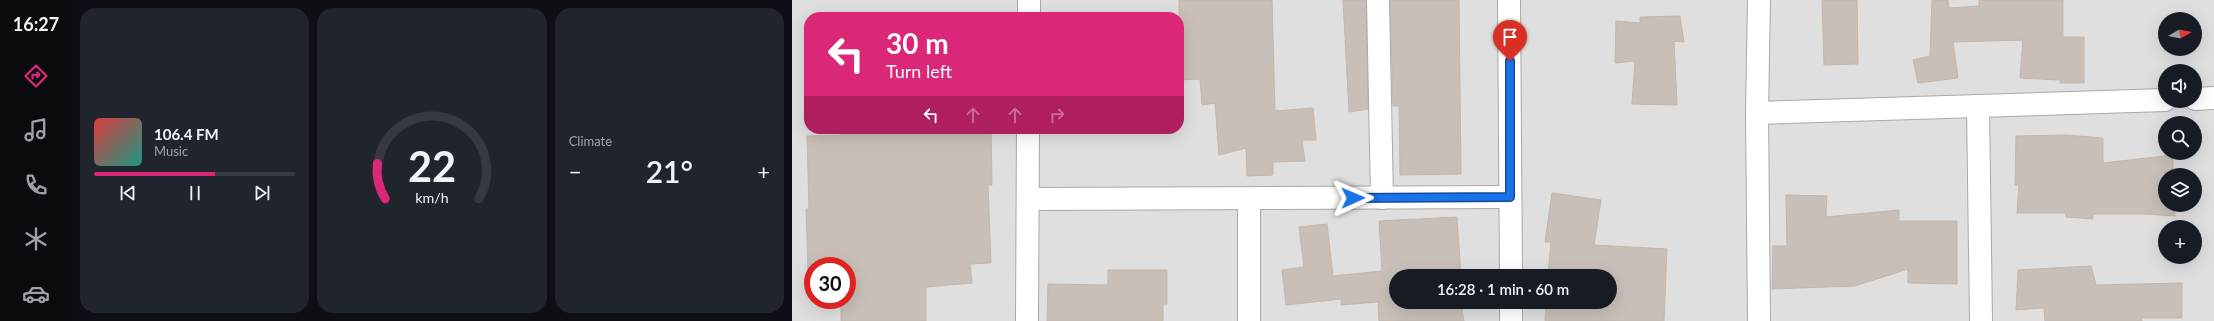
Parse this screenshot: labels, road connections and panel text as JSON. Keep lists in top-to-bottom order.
{
  "north": "right",
  "page": {
    "tabs": "16:27",
    "tile": "Climate",
    "map_buttons": "+",
    "turn": ["30 m", "Turn left"],
    "song": ["106.4 FM", "Music"],
    "heat": ["−", "21°", "+"],
    "limit": "30",
    "trip": "16:28 · 1 min · 60 m",
    "gauge": ["22", "km/h"]
  }
}
